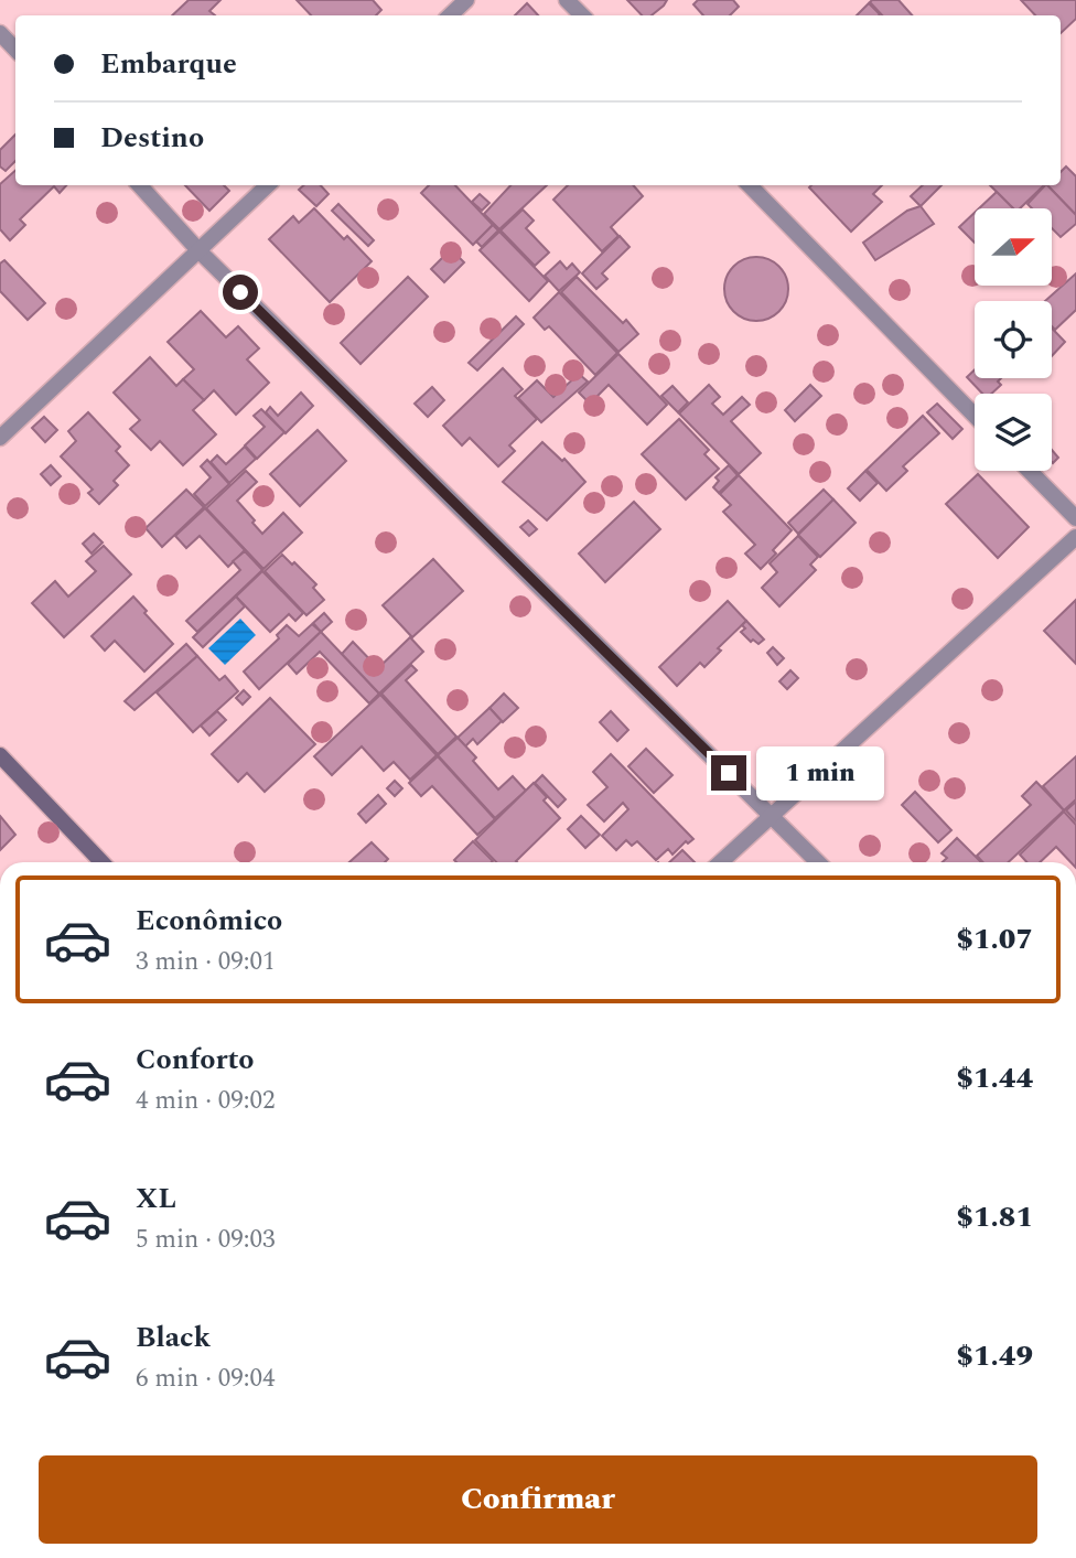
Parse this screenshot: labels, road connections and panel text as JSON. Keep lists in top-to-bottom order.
{
  "north": "right",
  "page": {
    "banner": ["Embarque", "Destino"],
    "bubble": "1 min",
    "list": [
      {
        "name": "Econômico",
        "note": "3 min · 09:01",
        "value": "$1.07"
      },
      {
        "name": "Conforto",
        "note": "4 min · 09:02",
        "value": "$1.44"
      },
      {
        "name": "XL",
        "note": "5 min · 09:03",
        "value": "$1.81"
      },
      {
        "name": "Black",
        "note": "6 min · 09:04",
        "value": "$1.49"
      }
    ],
    "buttons": "Confirmar"
  }
}
